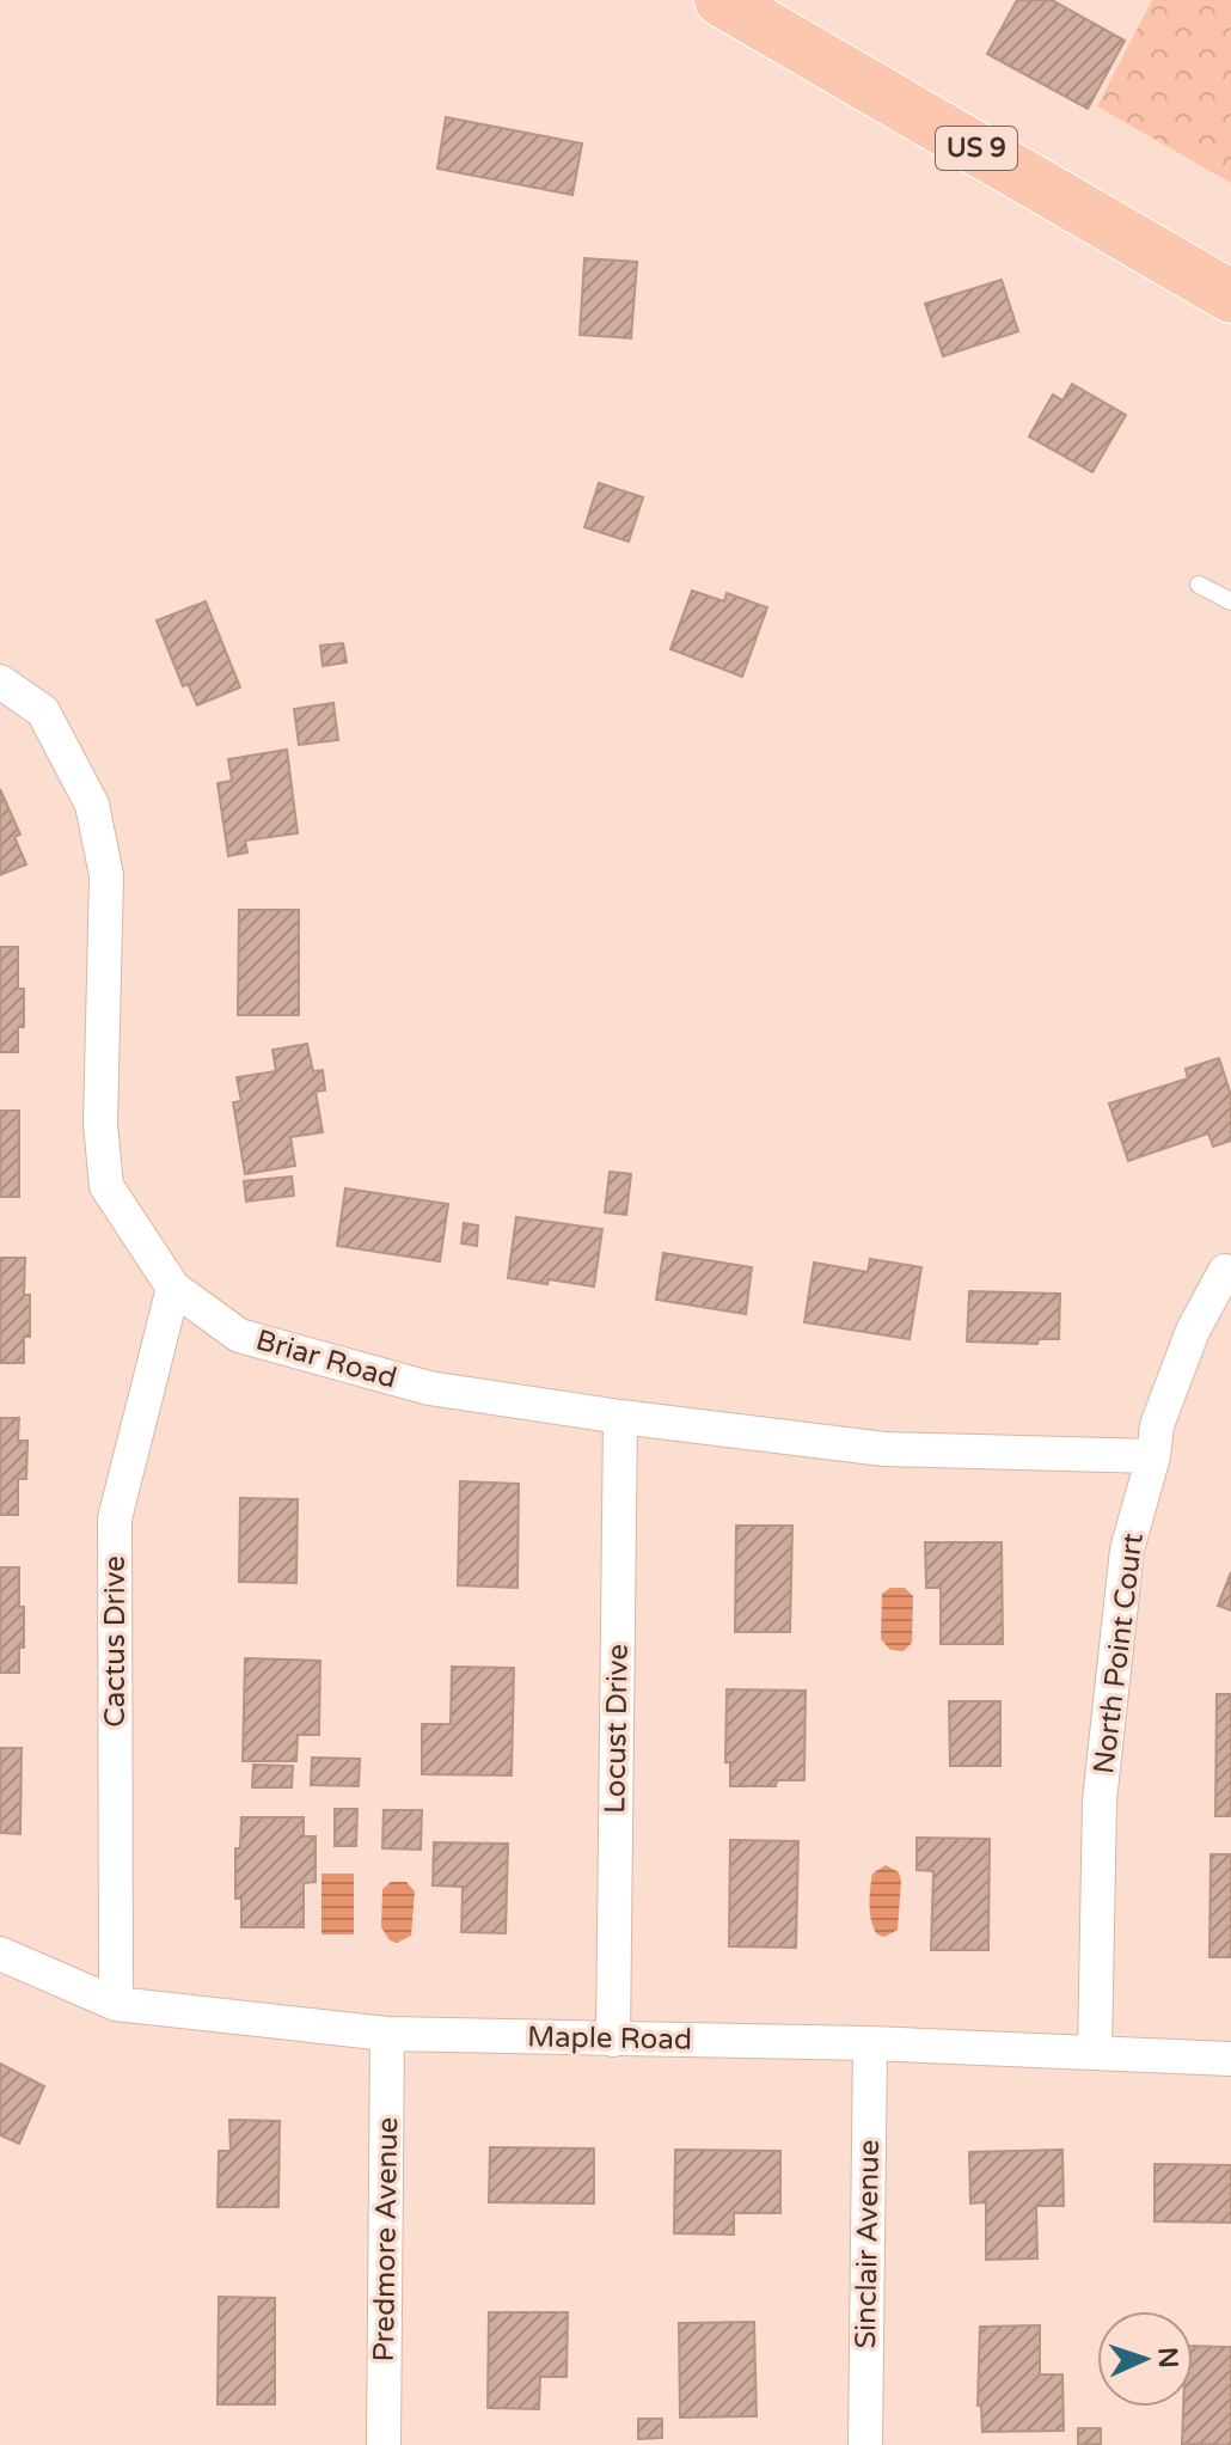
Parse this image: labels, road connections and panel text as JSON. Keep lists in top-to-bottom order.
{
  "streets": {
    "highway": ["US 9"],
    "street": [
      "Briar Road",
      "Cactus Drive",
      "North Point Court",
      "Locust Drive",
      "Maple Road",
      "Predmore Avenue",
      "Sinclair Avenue"
    ]
  },
  "crossings": [
    ["Briar Road", "Cactus Drive"],
    ["Briar Road", "North Point Court"],
    ["Briar Road", "Locust Drive"],
    ["Cactus Drive", "Maple Road"],
    ["North Point Court", "Maple Road"],
    ["Locust Drive", "Maple Road"],
    ["Maple Road", "Predmore Avenue"],
    ["Maple Road", "Sinclair Avenue"]
  ],
  "north": "right"
}
